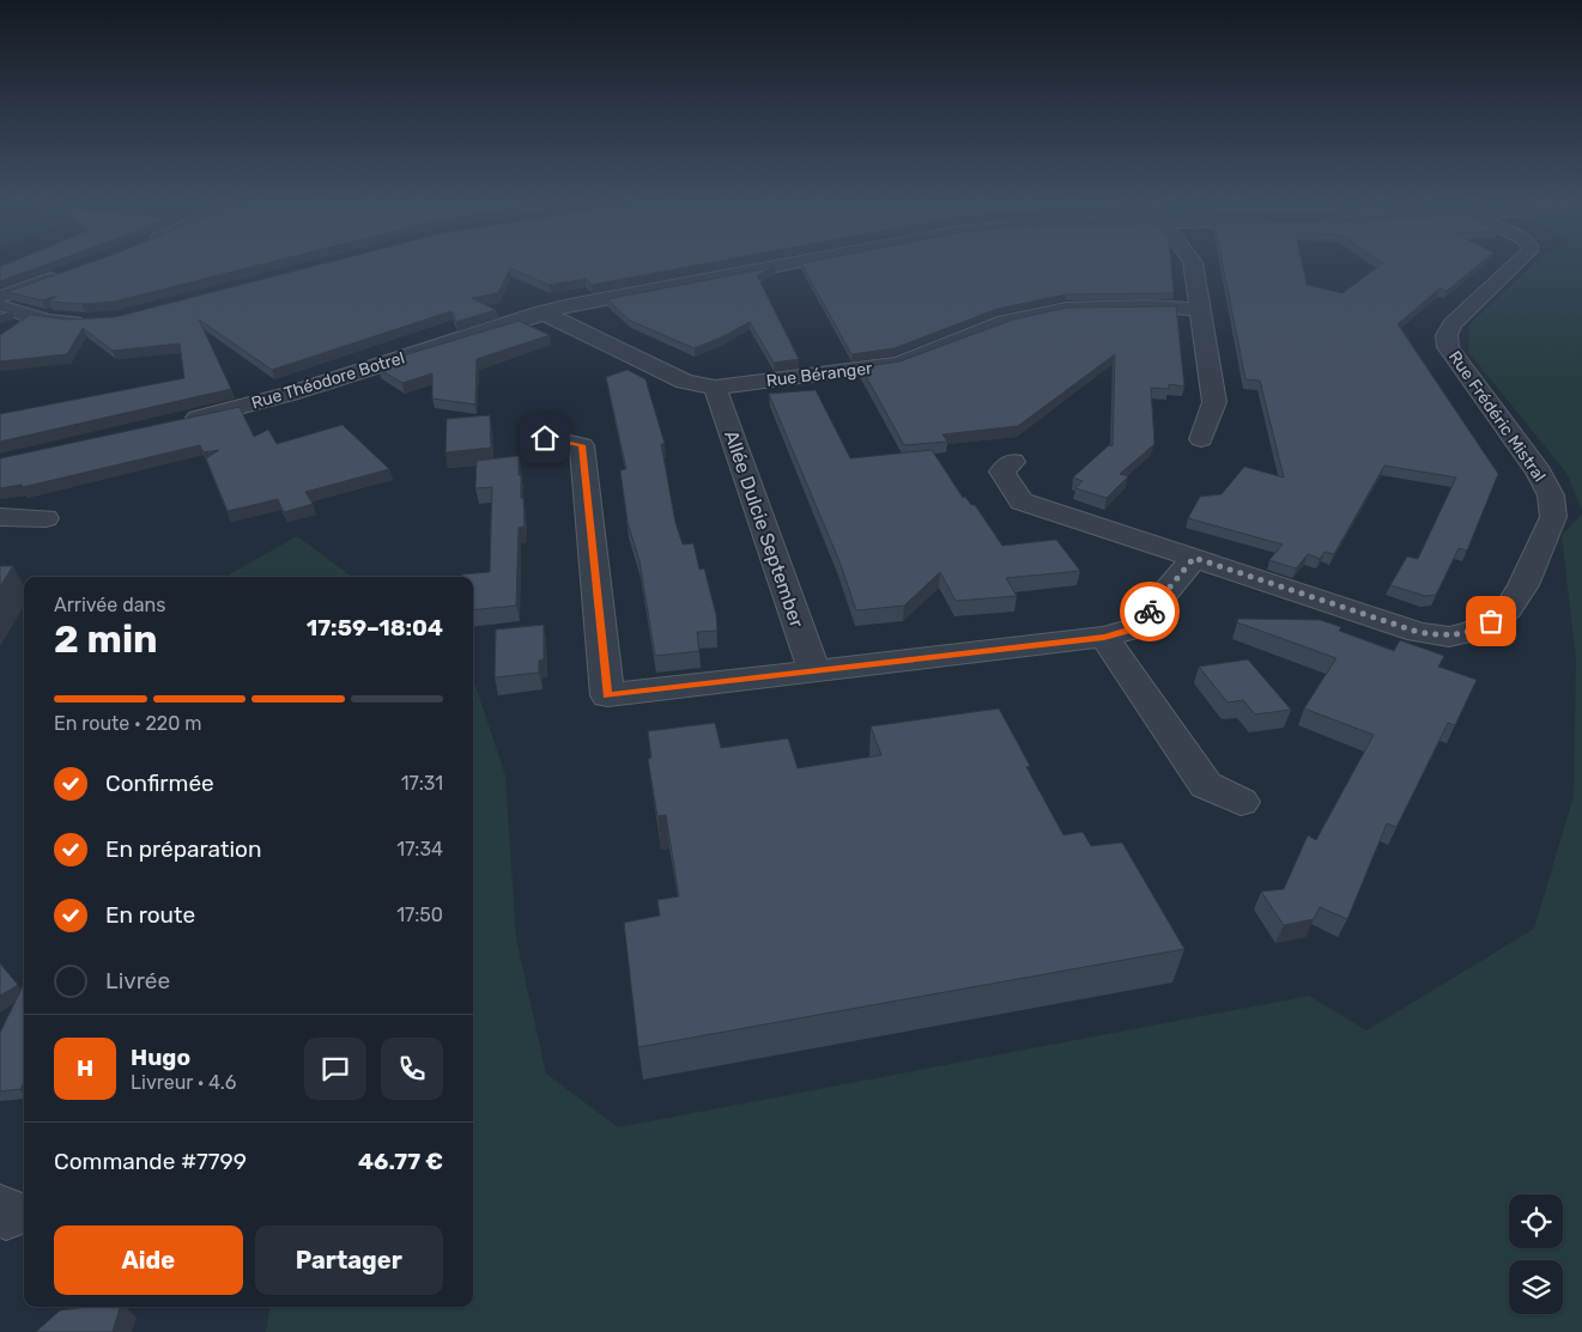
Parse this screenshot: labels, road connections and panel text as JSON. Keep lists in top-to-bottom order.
{
  "streets": {
    "street": [
      "Rue Béranger",
      "Rue Théodore Botrel",
      "Rue Frédéric Mistral",
      "Allée Dulcie September"
    ]
  },
  "crossings": [
    ["Rue Béranger", "Rue Théodore Botrel"],
    ["Rue Béranger", "Allée Dulcie September"]
  ],
  "page": {
    "heading": ["2 min", "Arrivée dans", "17:59–18:04"],
    "panel": [
      "Hugo",
      "Livreur · 4.6",
      "Commande #7799",
      "46.77 €"
    ],
    "bar": "En route · 220 m",
    "list": [
      ["Confirmée", "17:31"],
      ["En préparation", "17:34"],
      ["En route", "17:50"],
      "Livrée"
    ],
    "round": "H",
    "buttons": ["Aide", "Partager"]
  }
}
